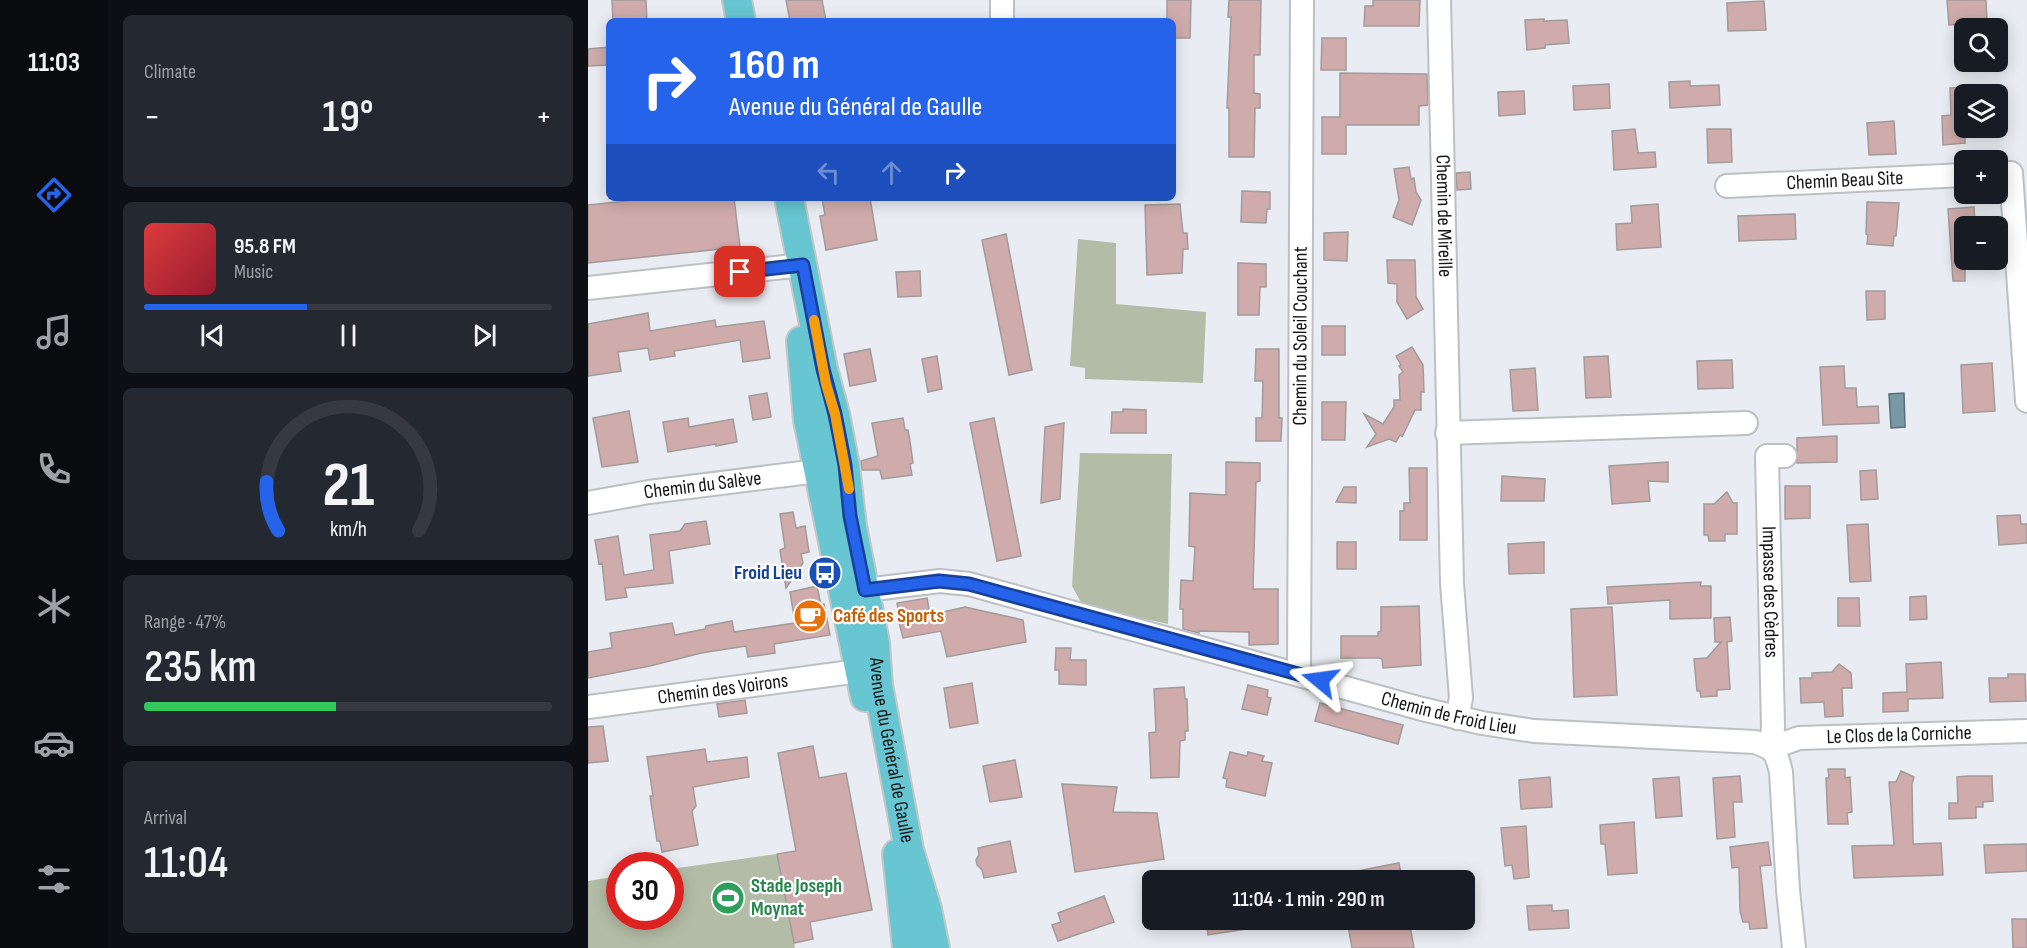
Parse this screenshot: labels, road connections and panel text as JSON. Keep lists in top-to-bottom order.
{
  "streets": {
    "main road": ["Avenue du Général de Gaulle"],
    "street": [
      "Chemin Beau Site",
      "Chemin de Mireille",
      "Chemin du Soleil Couchant",
      "Chemin du Salève",
      "Impasse des Cèdres",
      "Chemin des Voirons",
      "Chemin de Froid Lieu",
      "Le Clos de la Corniche"
    ]
  },
  "crossings": [
    ["Chemin de Mireille", "Chemin de Froid Lieu"],
    ["Chemin du Soleil Couchant", "Chemin de Froid Lieu"],
    ["Chemin du Salève", "Avenue du Général de Gaulle"],
    ["Impasse des Cèdres", "Chemin de Froid Lieu"],
    ["Impasse des Cèdres", "Le Clos de la Corniche"],
    ["Chemin des Voirons", "Avenue du Général de Gaulle"],
    ["Chemin de Froid Lieu", "Le Clos de la Corniche"],
    ["Chemin de Froid Lieu", "Avenue du Général de Gaulle"]
  ],
  "places": {
    "bus stop": ["Froid Lieu"],
    "cafe": ["Café des Sports"],
    "sports": ["Stade Joseph Moynat"]
  },
  "page": {
    "tabs": "11:03",
    "tile": [
      "Climate",
      ["Range · 47%", "235 km"],
      ["Arrival", "11:04"]
    ],
    "map_buttons": ["+", "−"],
    "turn": ["160 m", "Avenue du Général de Gaulle"],
    "heat": ["−", "19°", "+"],
    "song": ["95.8 FM", "Music"],
    "limit": "30",
    "trip": "11:04 · 1 min · 290 m",
    "gauge": ["21", "km/h"]
  }
}
